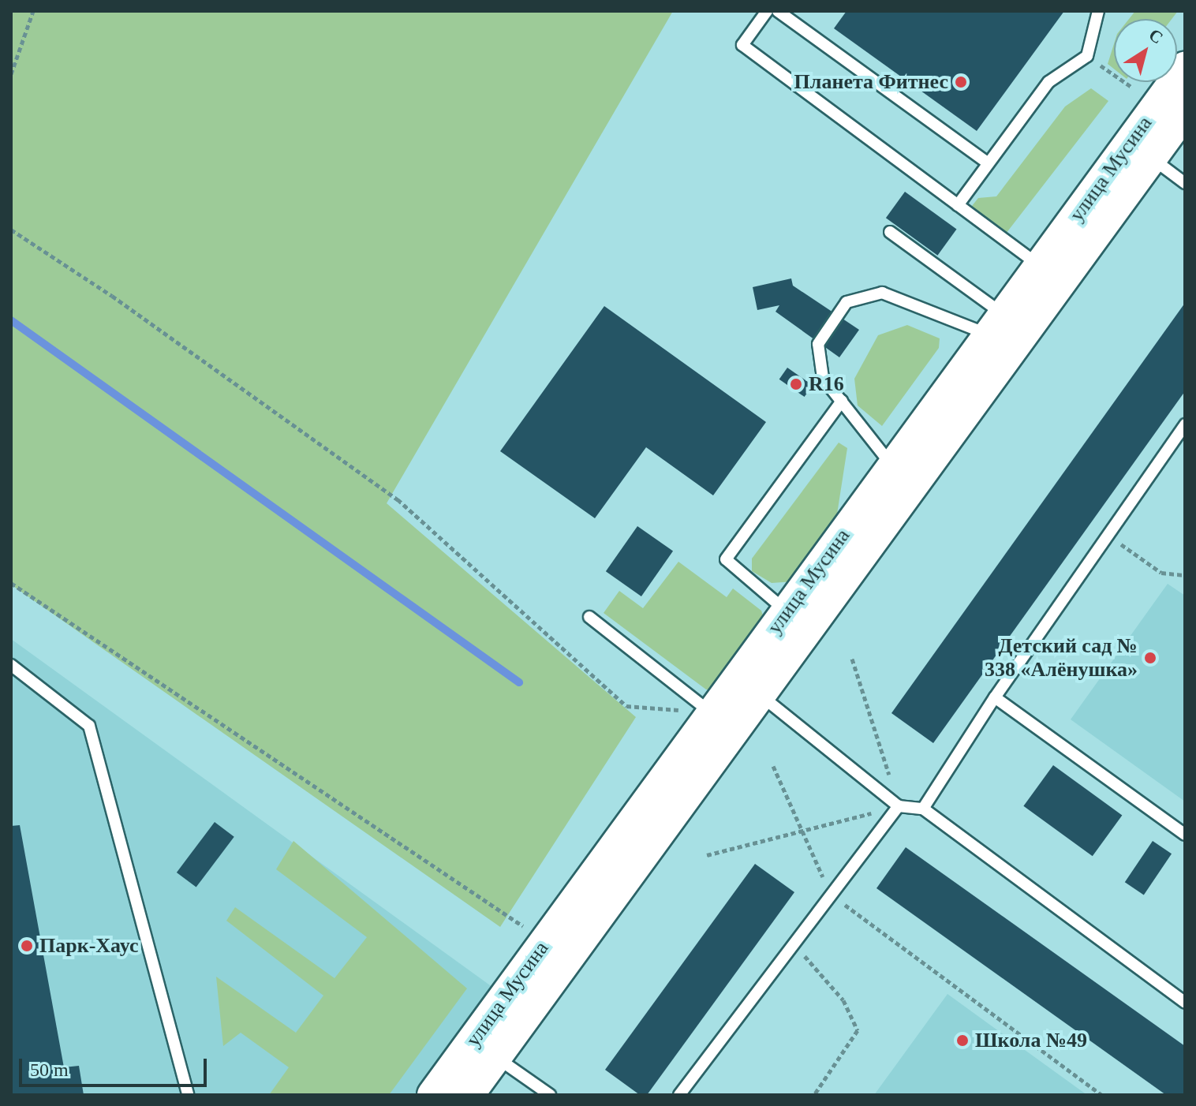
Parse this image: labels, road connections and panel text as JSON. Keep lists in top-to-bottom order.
{
  "streets": {
    "street": ["улица Мусина"]
  },
  "places": [
    "Планета Фитнес",
    "R16",
    "Детский сад № 338 «Алёнушка»",
    "Парк-Хаус",
    "Школа №49"
  ],
  "scale_bar": "50 m",
  "north": "top right"
}
